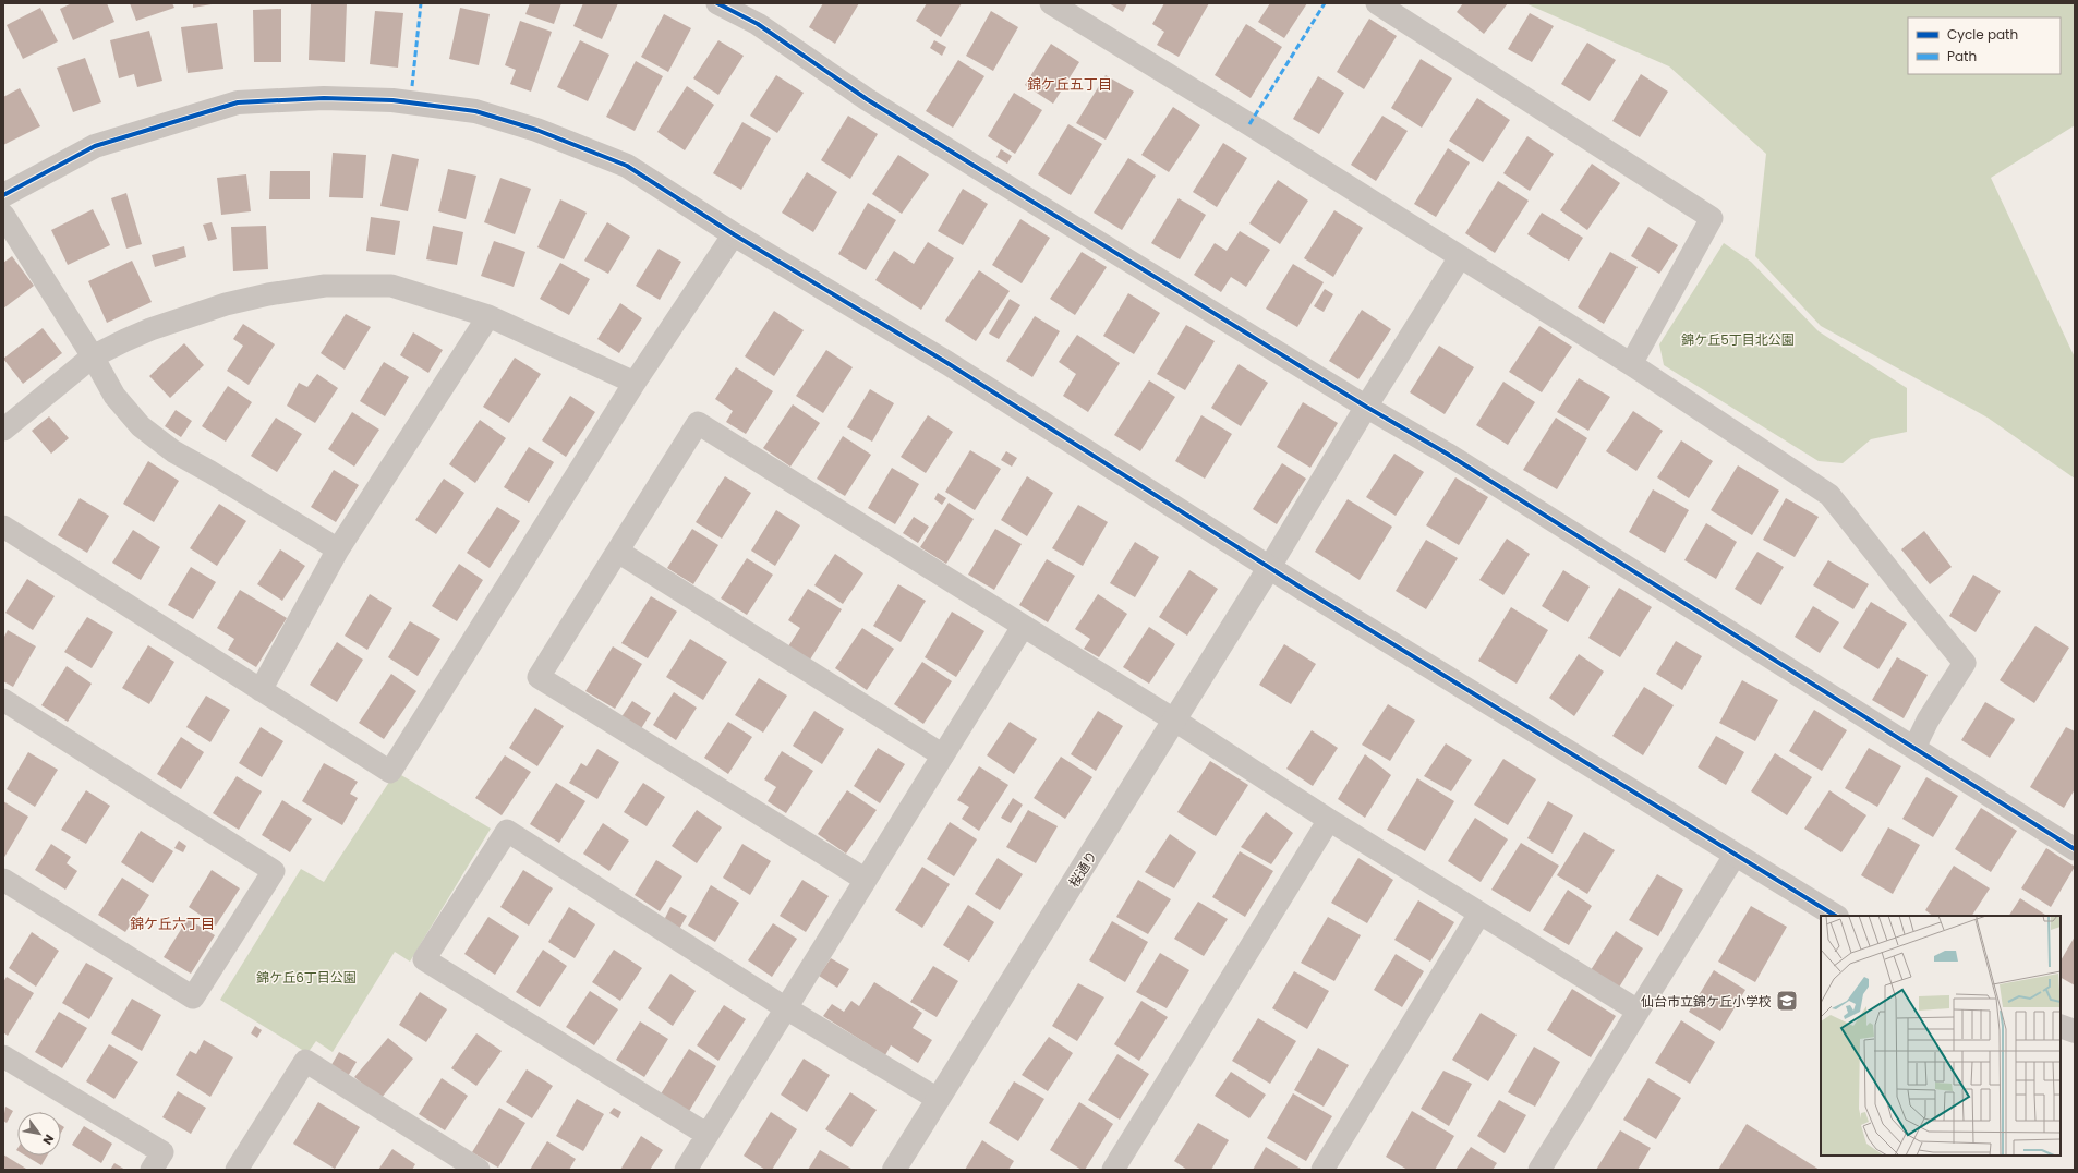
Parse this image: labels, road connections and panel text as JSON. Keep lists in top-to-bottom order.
{
  "streets": {
    "street": ["桜通り"]
  },
  "districts": ["錦ケ丘五丁目", "錦ケ丘六丁目"],
  "parks": ["錦ケ丘5丁目北公園", "錦ケ丘6丁目公園"],
  "places": {
    "school or university": ["仙台市立錦ケ丘小学校"]
  },
  "legend": ["Cycle path", "Path"],
  "north": "bottom right"
}
